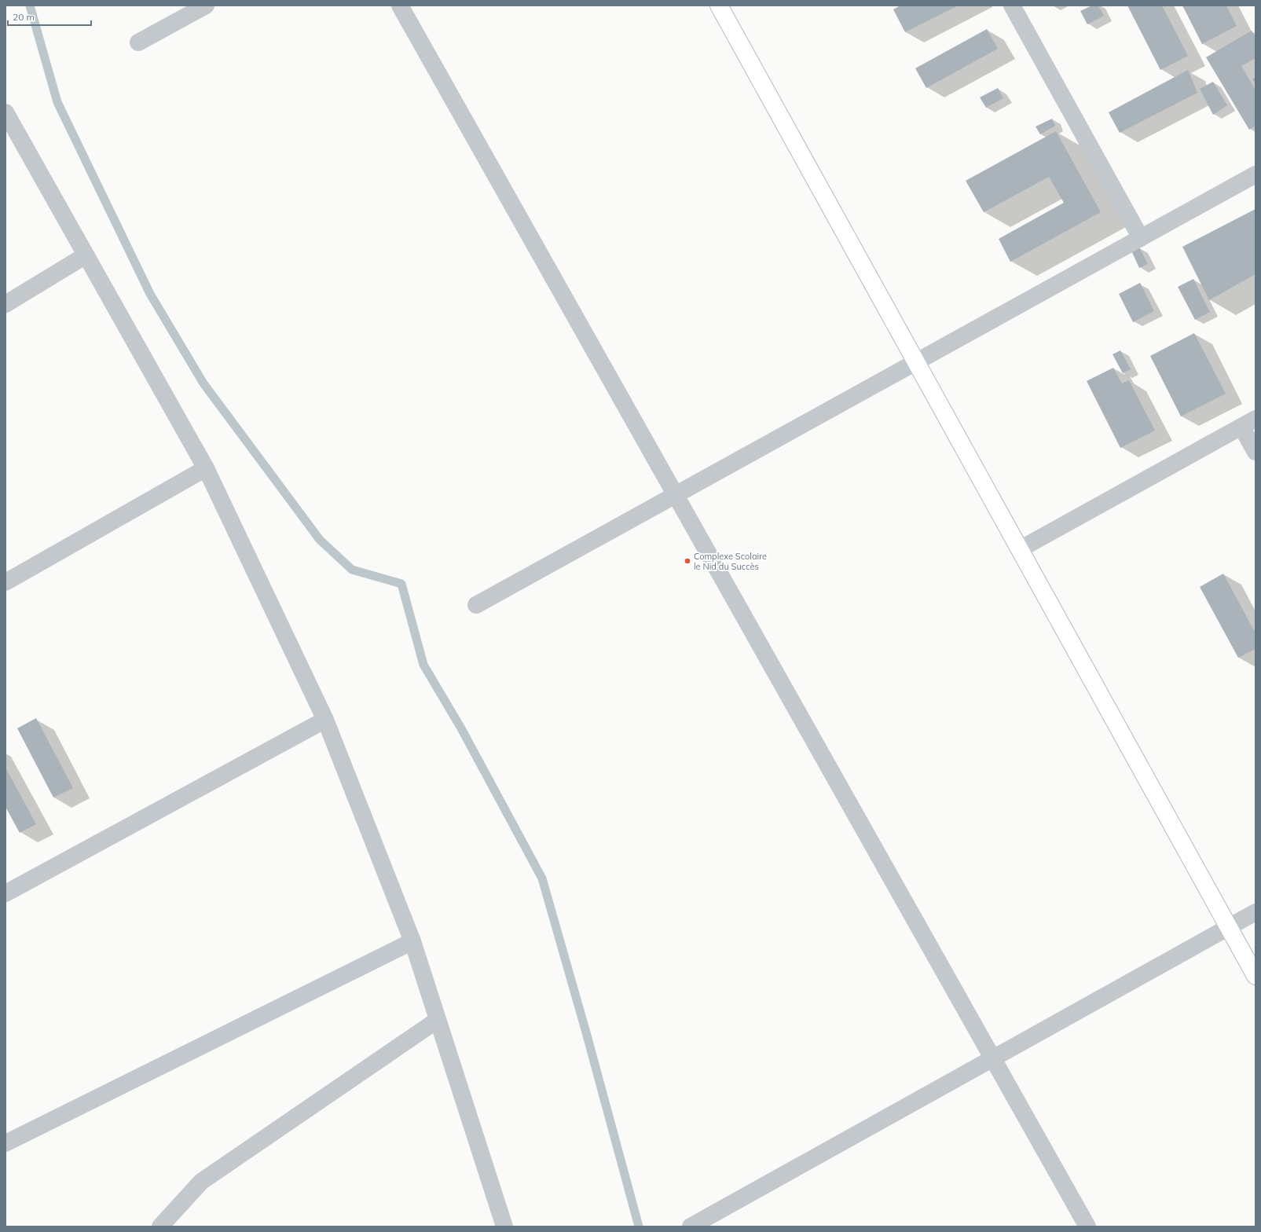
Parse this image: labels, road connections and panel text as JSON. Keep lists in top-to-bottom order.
{
  "places": ["Complexe Scolaire le Nid du Succès"],
  "scale_bar": "20 m"
}
